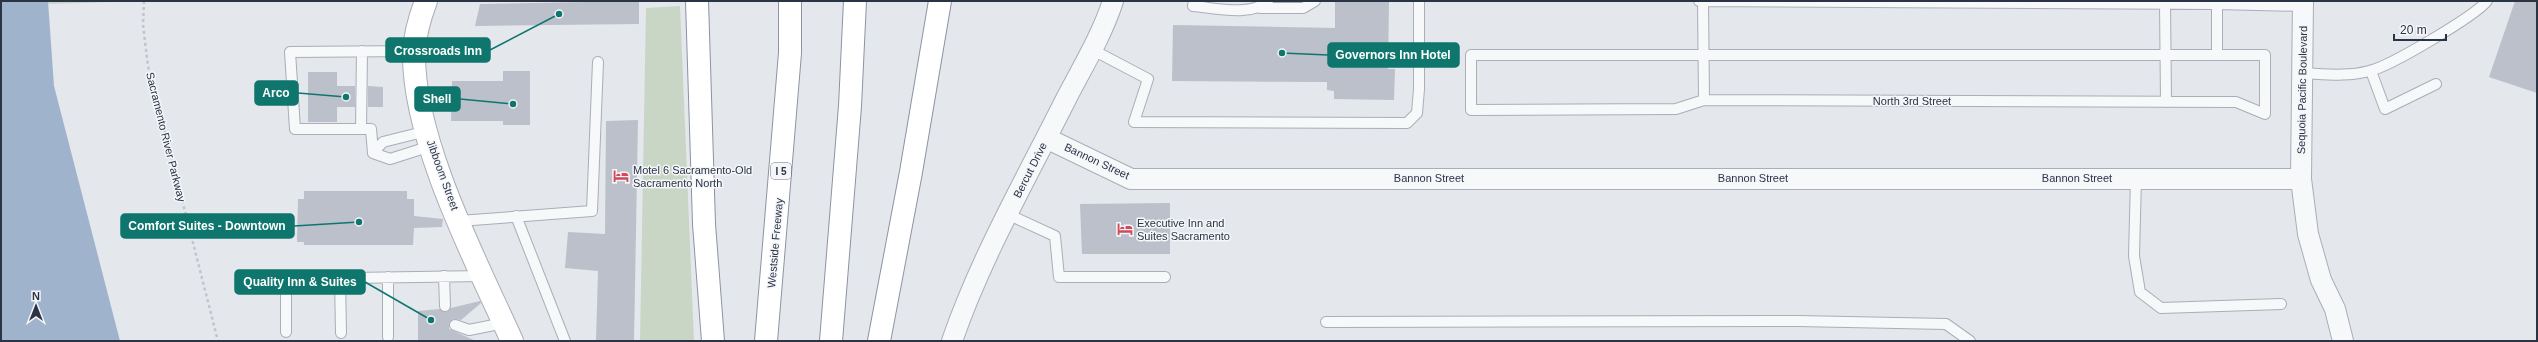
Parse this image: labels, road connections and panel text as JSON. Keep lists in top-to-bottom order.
{
  "streets": {
    "main road": ["I 5", "Jibboom Street", "Westside Freeway"],
    "street": ["Sequoia Pacific Boulevard", "Bannon Street", "Bercut Drive"],
    "lane": ["North 3rd Street"],
    "path": ["Sacramento River Parkway"]
  },
  "crossings": [
    ["Sequoia Pacific Boulevard", "Bannon Street"],
    ["Bannon Street", "Bercut Drive"]
  ],
  "places": {
    "other": [
      "Crossroads Inn",
      "Governors Inn Hotel",
      "Arco",
      "Shell",
      "Comfort Suites - Downtown",
      "Quality Inn & Suites"
    ],
    "hotel": ["Motel 6 Sacramento-Old Sacramento North", "Executive Inn and Suites Sacramento"]
  },
  "scale_bar": "20 m",
  "north": "top"
}
